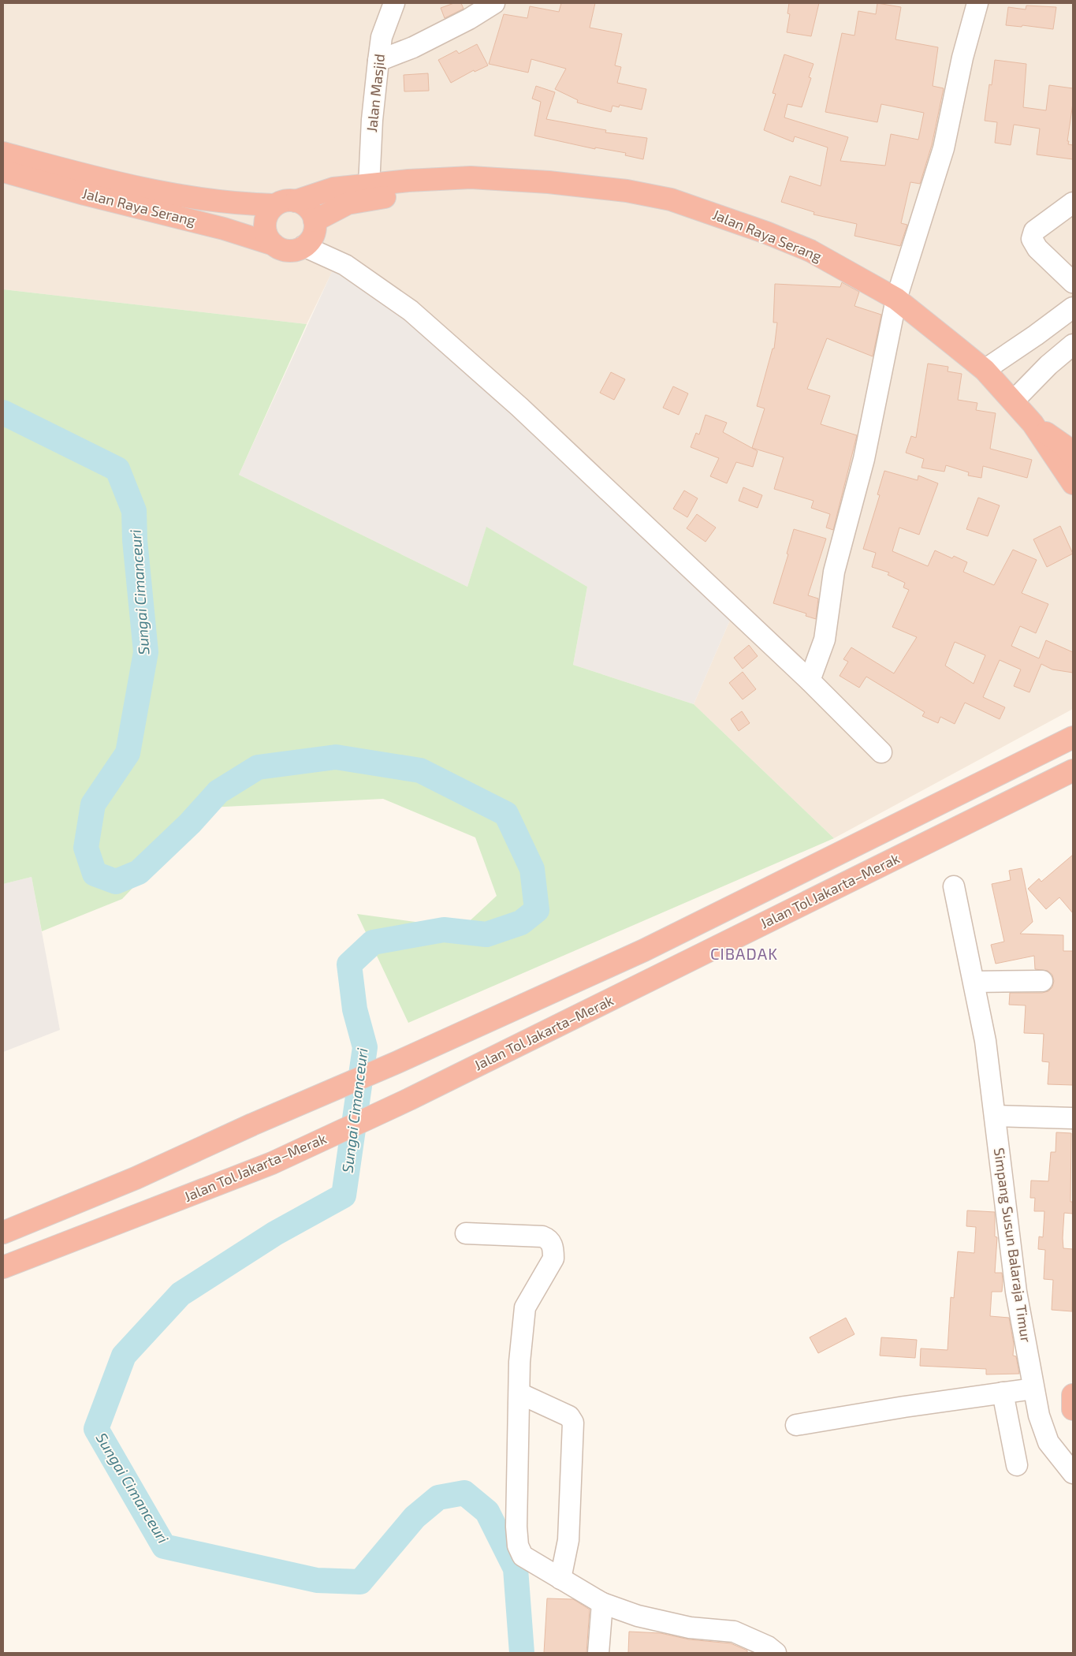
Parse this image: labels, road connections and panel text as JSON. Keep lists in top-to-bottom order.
{
  "streets": {
    "highway": ["Jalan Raya Serang", "Jalan Tol Jakarta–Merak"],
    "street": ["Jalan Masjid", "Simpang Susun Balaraja Timur"]
  },
  "crossings": [
    ["Jalan Masjid", "Jalan Raya Serang"]
  ],
  "districts": ["CIBADAK"],
  "water": ["Sungai Cimanceuri"]
}
